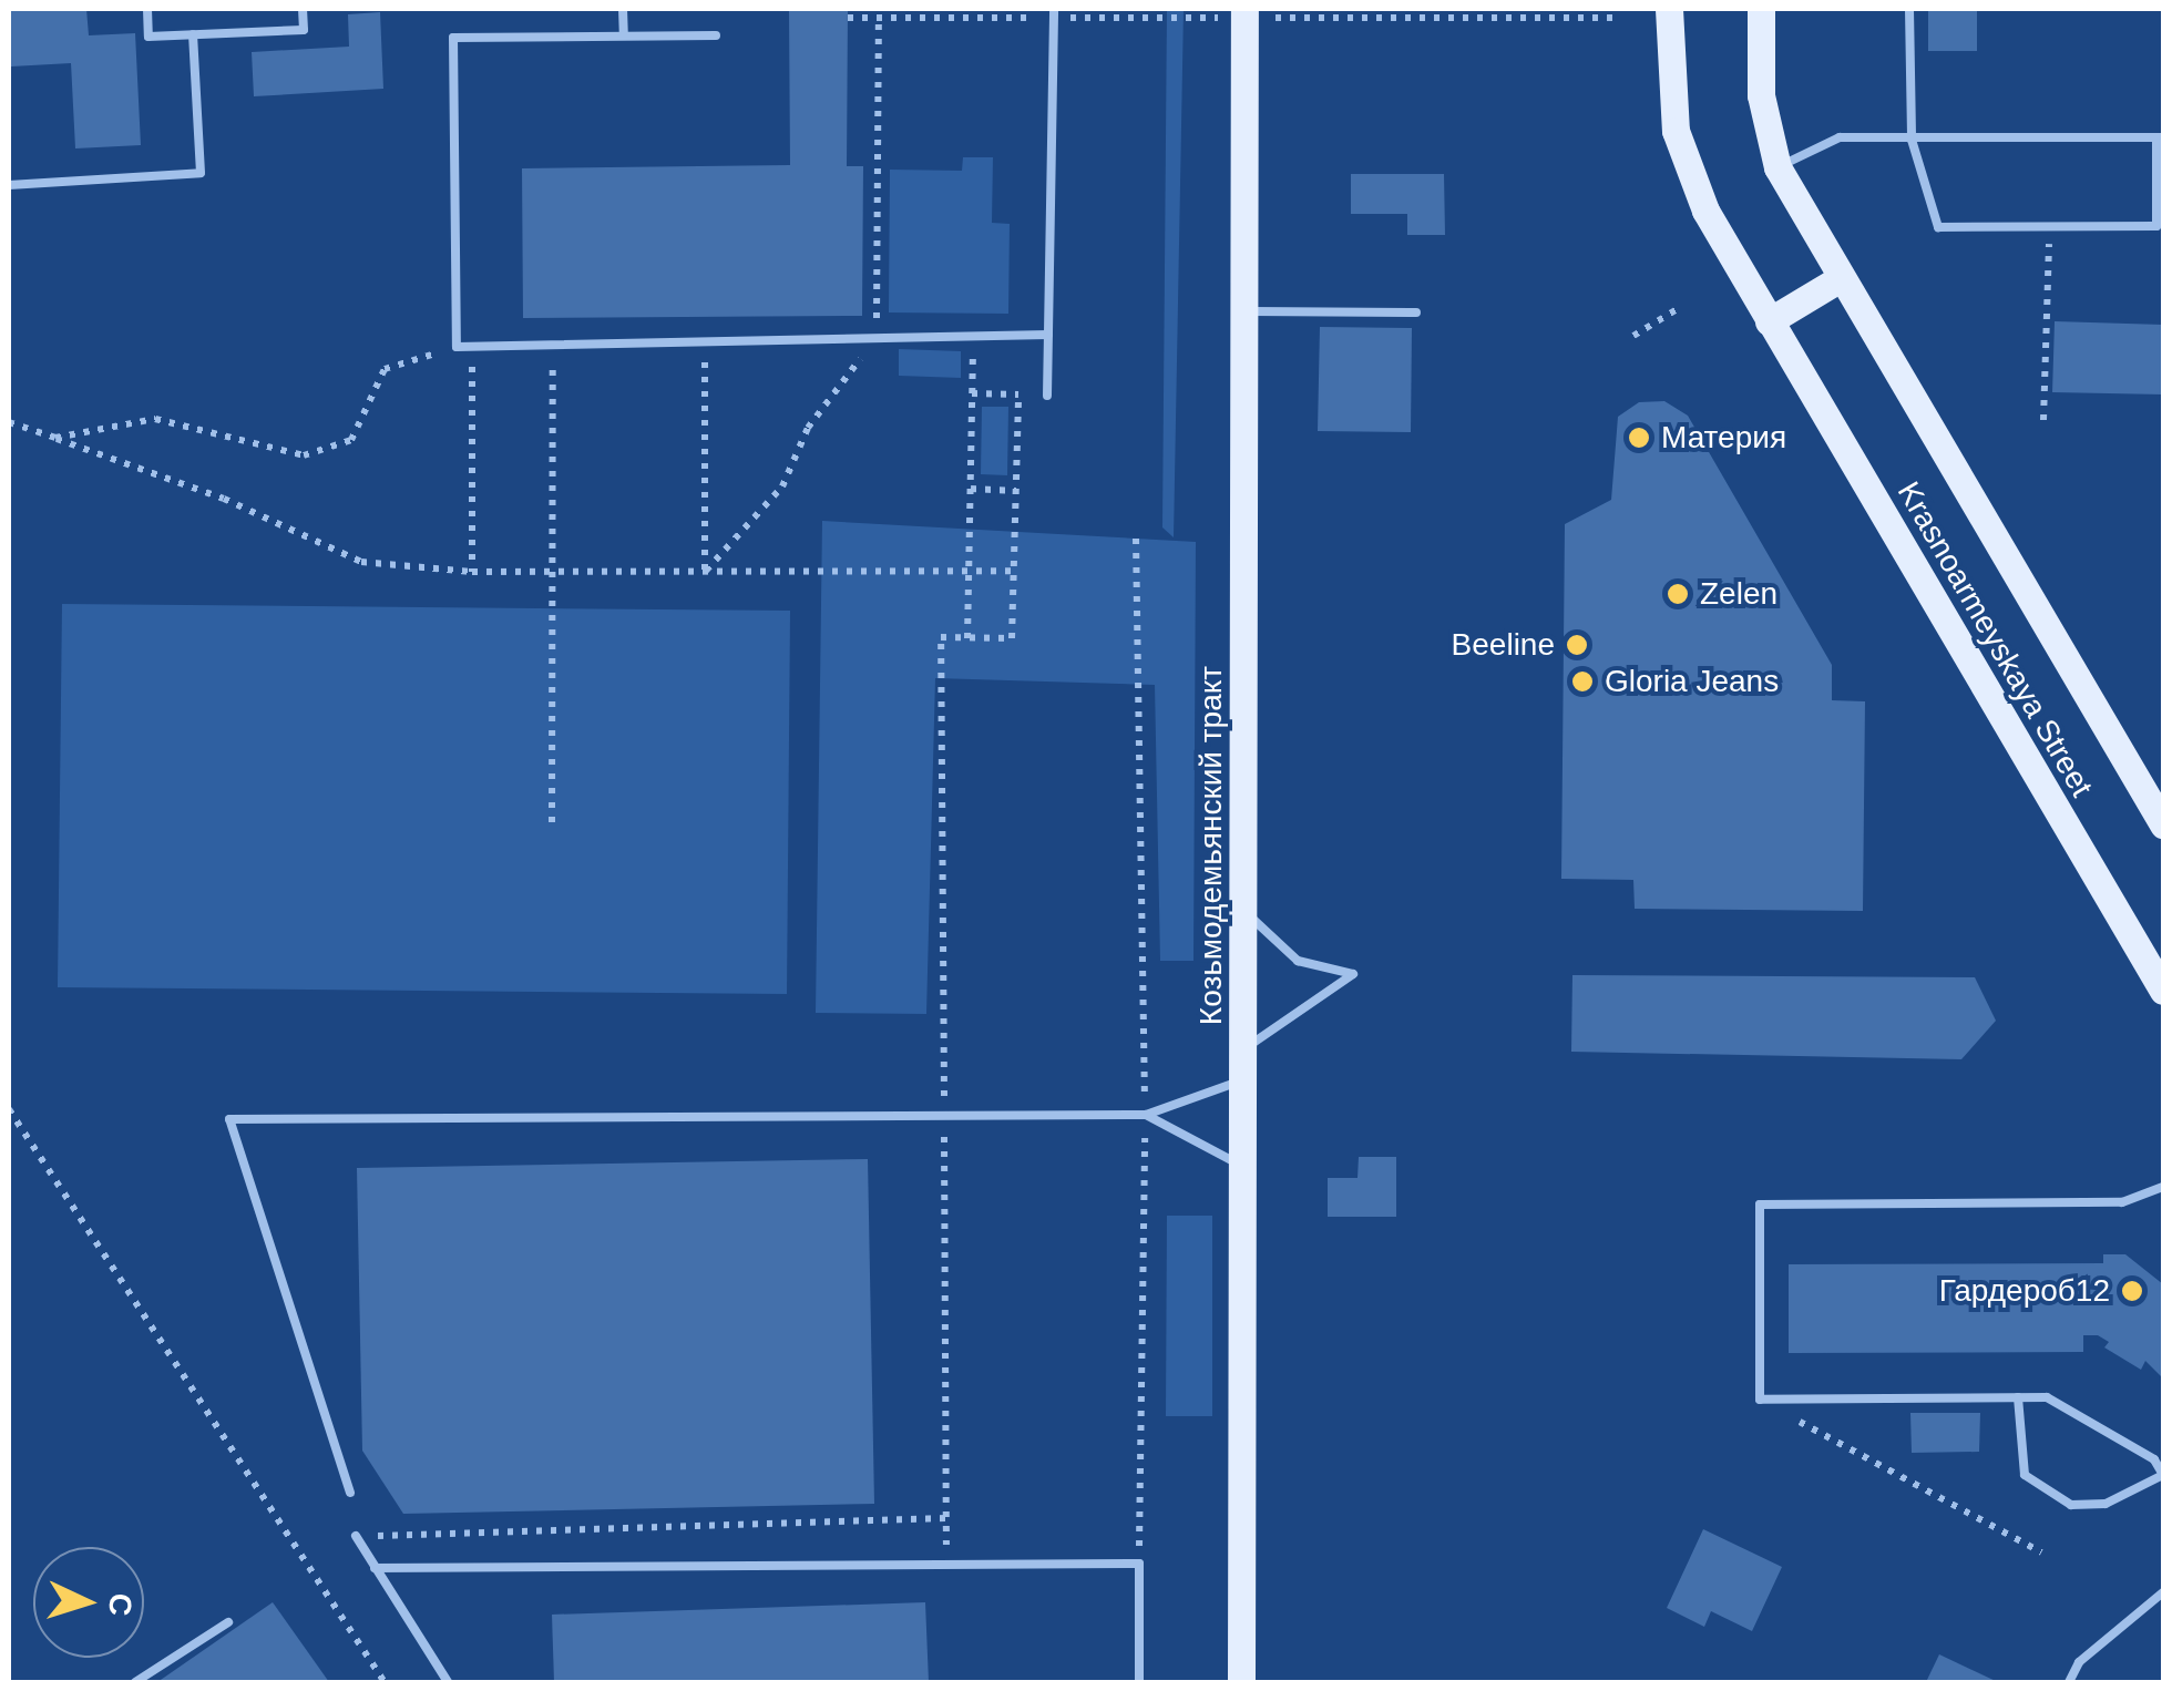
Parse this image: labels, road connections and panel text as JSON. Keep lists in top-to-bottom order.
{
  "streets": {
    "main road": ["Krasnoarmeyskaya Street", "Козьмодемьянский тракт"]
  },
  "places": [
    "Материя",
    "Zelen",
    "Beeline",
    "Gloria Jeans",
    "Гардероб12"
  ],
  "north": "right"
}
